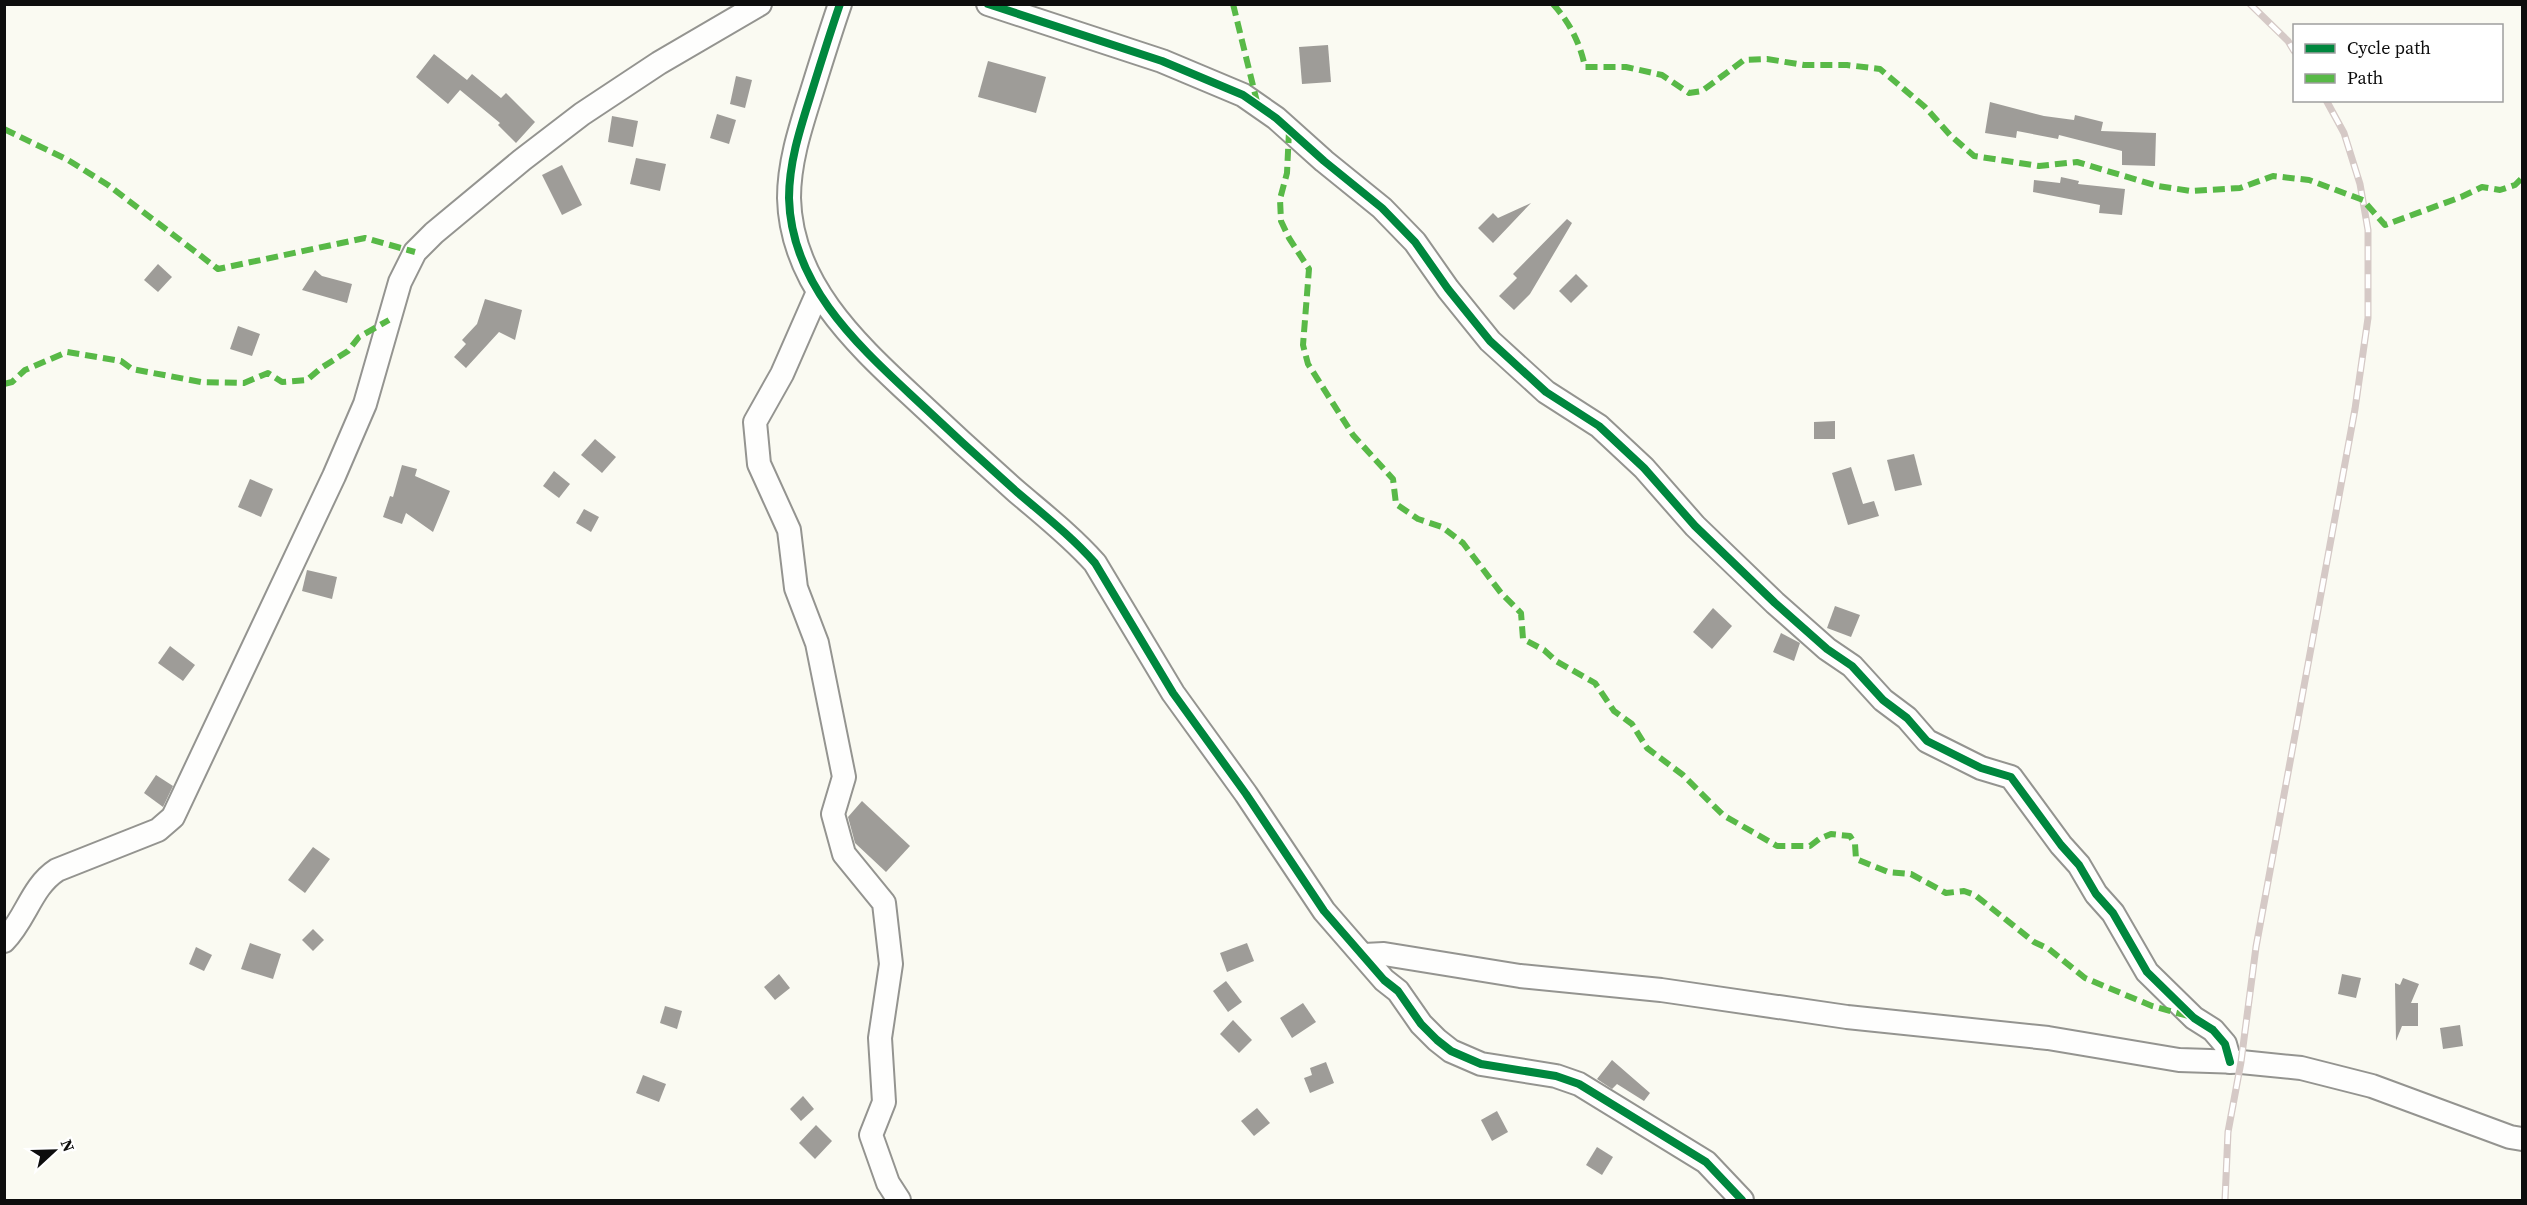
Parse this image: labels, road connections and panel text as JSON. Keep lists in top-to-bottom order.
{
  "legend": ["Cycle path", "Path"],
  "north": "right"
}
